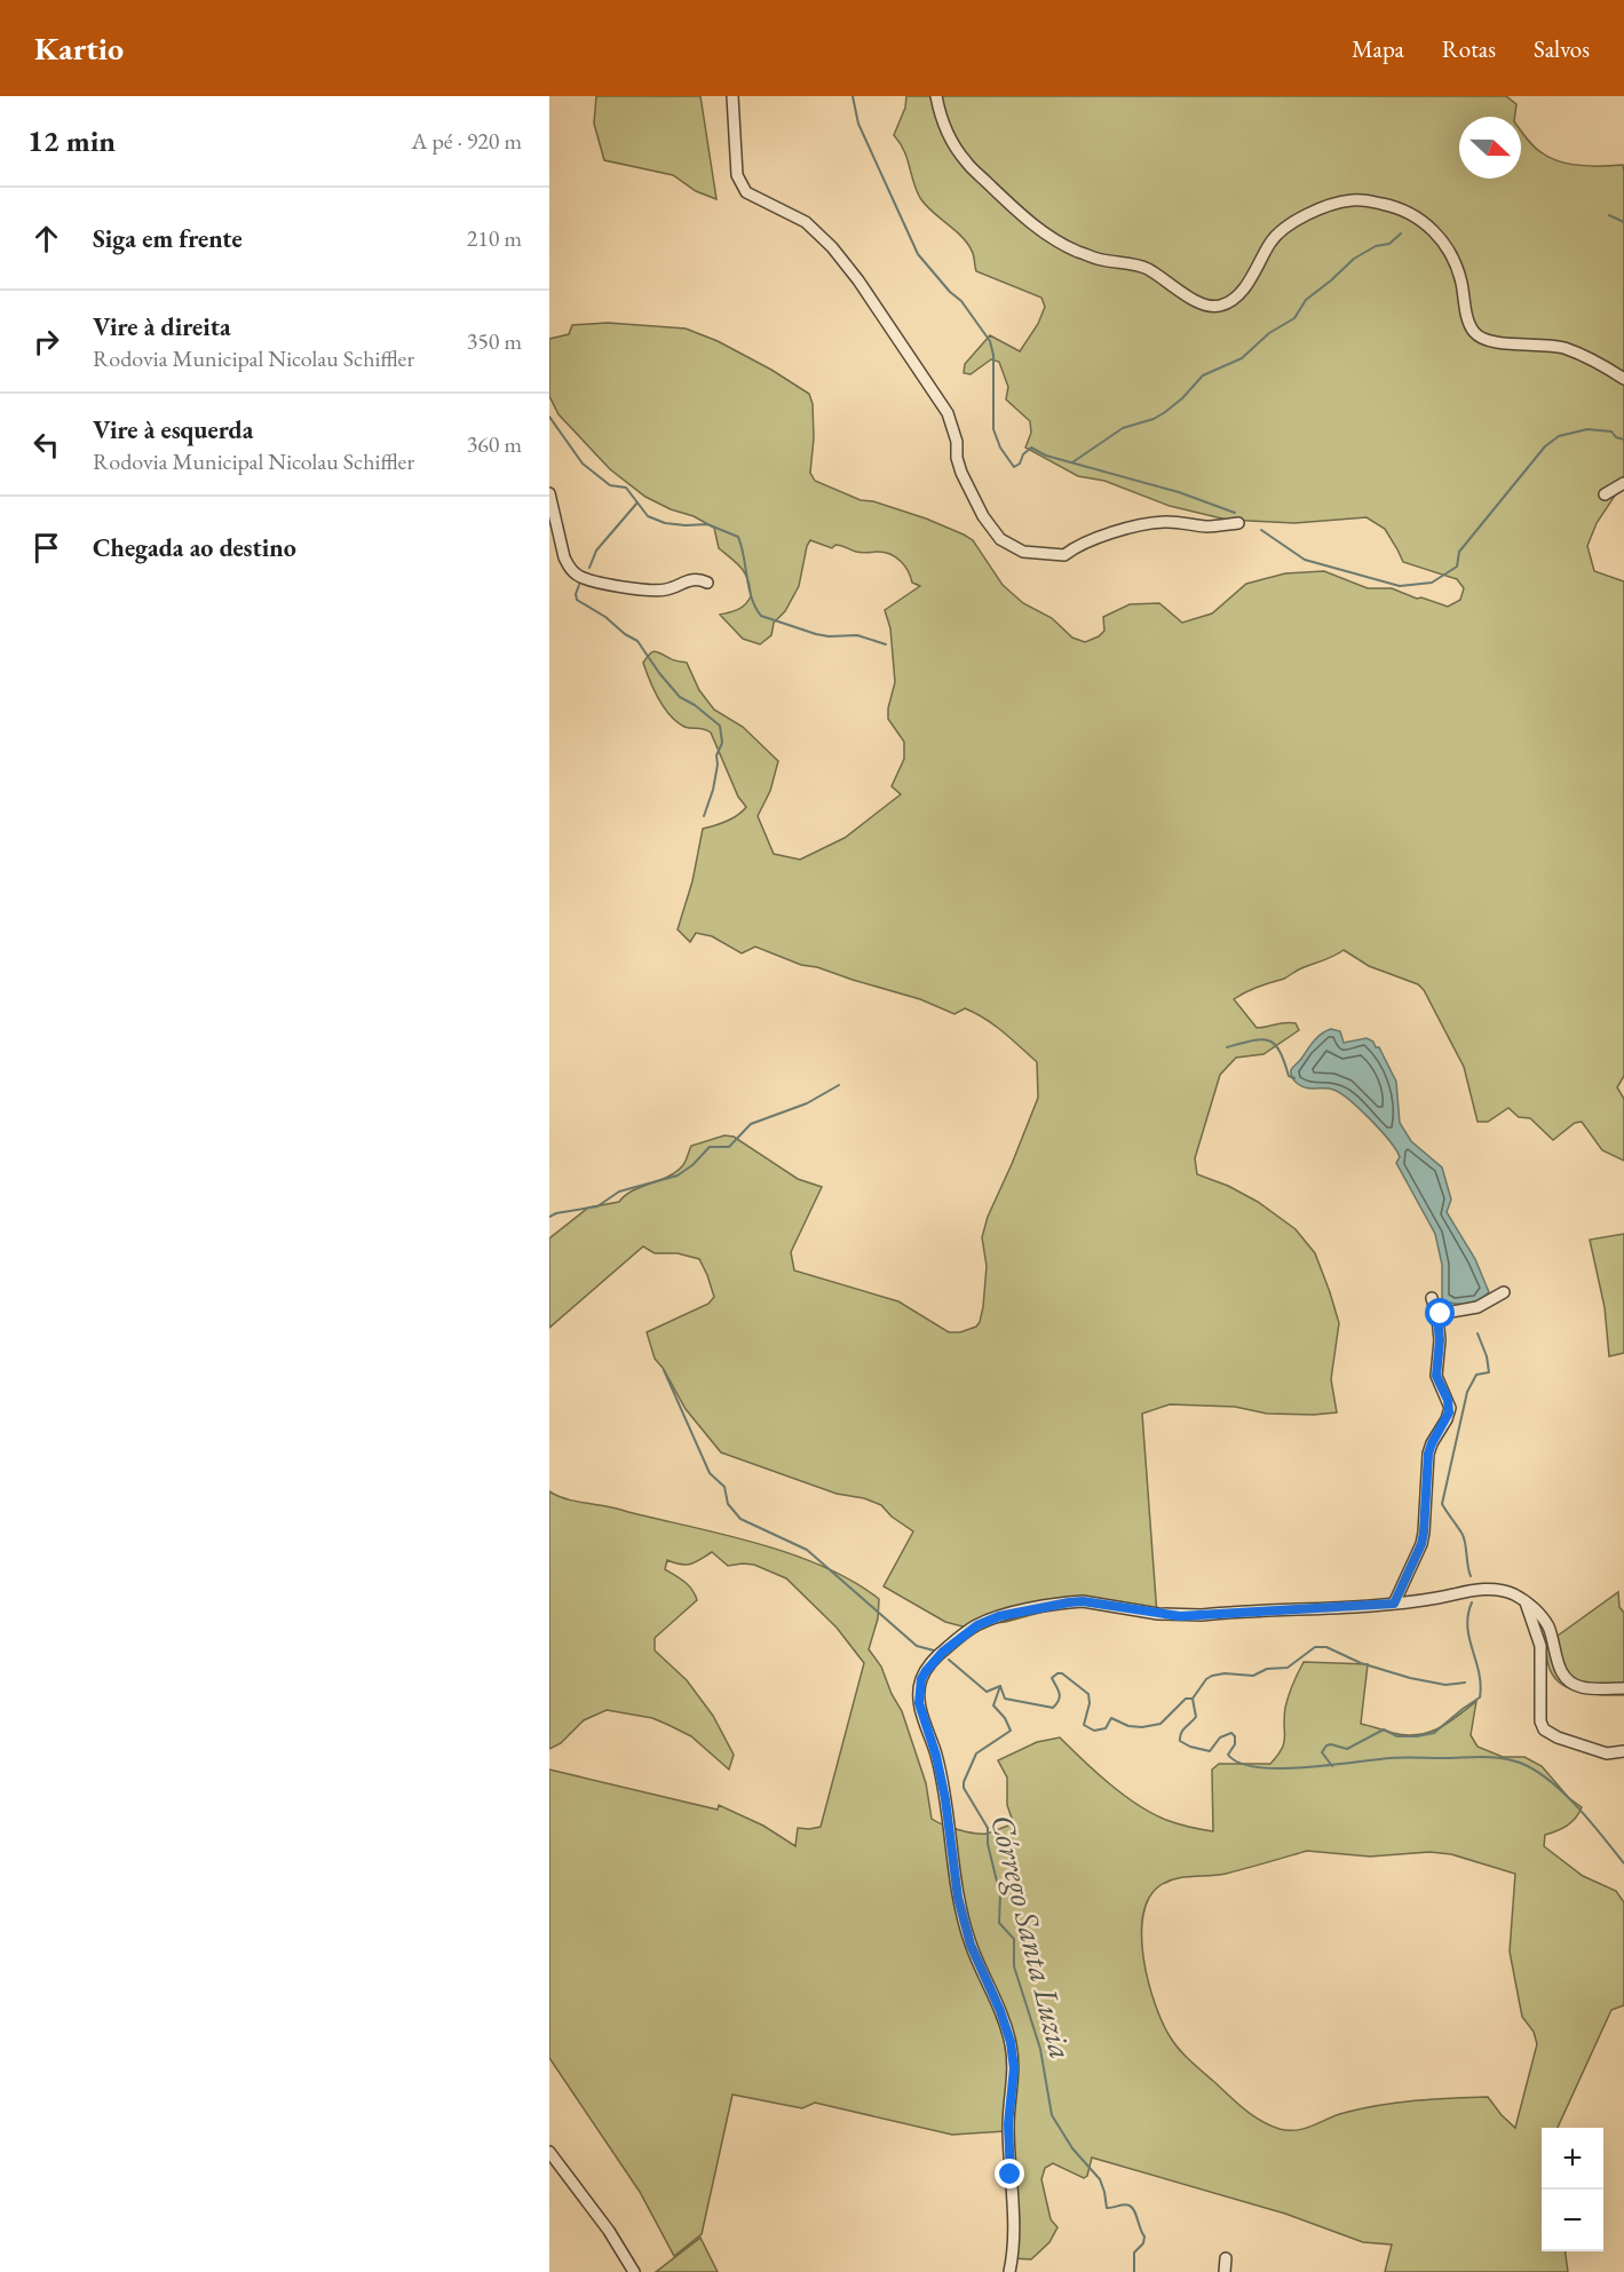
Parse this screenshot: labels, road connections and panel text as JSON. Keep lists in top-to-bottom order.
{
  "water": ["Córrego Santa Luzia"],
  "north": "right",
  "page": {
    "header": "Kartio",
    "nav": ["Mapa", "Rotas", "Salvos"],
    "heading": ["12 min", "A pé · 920 m"],
    "list": [
      ["Siga em frente", "210 m"],
      ["Vire à direita", "Rodovia Municipal Nicolau Schiffler", "350 m"],
      ["Vire à esquerda", "Rodovia Municipal Nicolau Schiffler", "360 m"],
      "Chegada ao destino"
    ],
    "map_buttons": ["+", "−"]
  }
}
